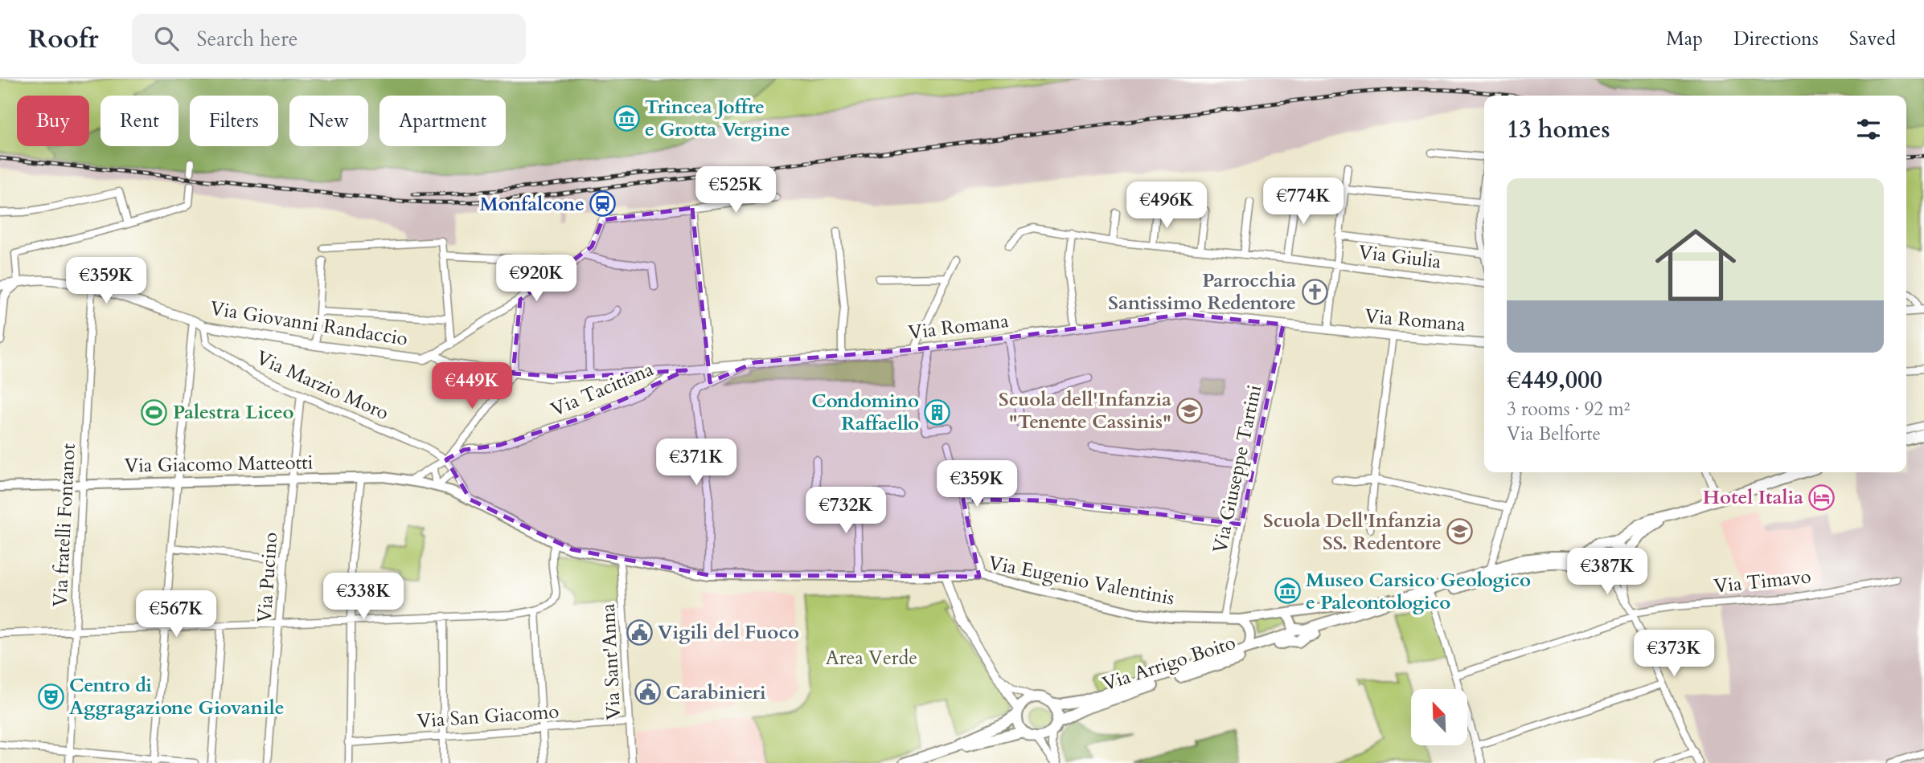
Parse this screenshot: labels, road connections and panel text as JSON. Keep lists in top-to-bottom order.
{
  "streets": {
    "main road": ["Via Giacomo Matteotti", "Via Eugenio Valentinis", "Via Arrigo Boito"],
    "street": [
      "Via Giulia",
      "Via Romana",
      "Via Giovanni Randaccio",
      "Via Marzio Moro",
      "Via Tacitiana",
      "Via Giuseppe Tartini",
      "Via fratelli Fontanot",
      "Via Pucino",
      "Via Timavo",
      "Via Sant'Anna",
      "Via San Giacomo"
    ]
  },
  "crossings": [
    ["Via Romana", "Via Giovanni Randaccio"],
    ["Via Romana", "Via Tacitiana"],
    ["Via Romana", "Via Giuseppe Tartini"],
    ["Via Giovanni Randaccio", "Via fratelli Fontanot"],
    ["Via Marzio Moro", "Via Tacitiana"],
    ["Via Marzio Moro", "Via Pucino"],
    ["Via Giacomo Matteotti", "Via fratelli Fontanot"],
    ["Via Giacomo Matteotti", "Via Pucino"],
    ["Via Giacomo Matteotti", "Via Eugenio Valentinis"],
    ["Via Giuseppe Tartini", "Via Eugenio Valentinis"],
    ["Via Eugenio Valentinis", "Via Sant'Anna"],
    ["Via Eugenio Valentinis", "Via Arrigo Boito"],
    ["Via Sant'Anna", "Via San Giacomo"]
  ],
  "parks": ["Area Verde"],
  "places": {
    "museum": ["Trincea Joffre e Grotta Vergine", "Museo Carsico Geologico e Paleontologico"],
    "station": ["Monfalcone"],
    "church": ["Parrocchia Santissimo Redentore"],
    "school or university": ["Scuola dell'Infanzia \"Tenente Cassinis\"", "Scuola Dell'Infanzia SS. Redentore"],
    "sports": ["Palestra Liceo"],
    "building": ["Condomino Raffaello"],
    "hotel": ["Hotel Italia"],
    "public building": ["Vigili del Fuoco", "Carabinieri"],
    "theatre": ["Centro di Aggragazione Giovanile"]
  },
  "north": "top left",
  "page": {
    "header": "Roofr",
    "search": "Search here",
    "nav": ["Map", "Directions", "Saved"],
    "chip": [
      "Buy",
      "Rent",
      "Filters",
      "New",
      "Apartment"
    ],
    "heading": "13 homes",
    "list": [
      {
        "name": "€449,000",
        "note": "3 rooms · 92 m² · Via Belforte"
      }
    ],
    "price": [
      "€525K",
      "€774K",
      "€496K",
      "€920K",
      "€359K",
      "€449K",
      "€371K",
      "€359K",
      "€732K",
      "€387K",
      "€338K",
      "€567K",
      "€373K"
    ]
  }
}
